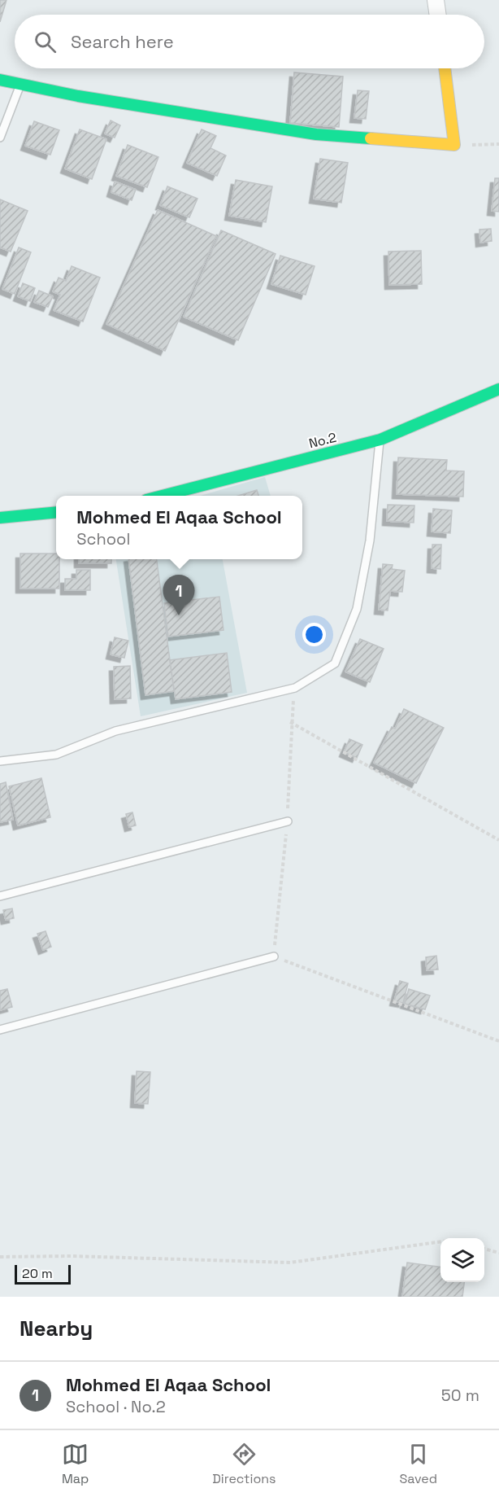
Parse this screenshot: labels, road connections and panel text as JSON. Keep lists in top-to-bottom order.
{
  "streets": {
    "street": ["No.2"]
  },
  "scale_bar": "20 m",
  "page": {
    "search": "Search here",
    "popup": ["Mohmed El Aqaa School", "School"],
    "pins": "1",
    "scale": "20 m",
    "heading": "Nearby",
    "list": [
      {
        "mark": "1",
        "name": "Mohmed El Aqaa School",
        "note": "School · No.2",
        "value": "50 m"
      }
    ],
    "nav": ["Map", "Directions", "Saved"]
  }
}
